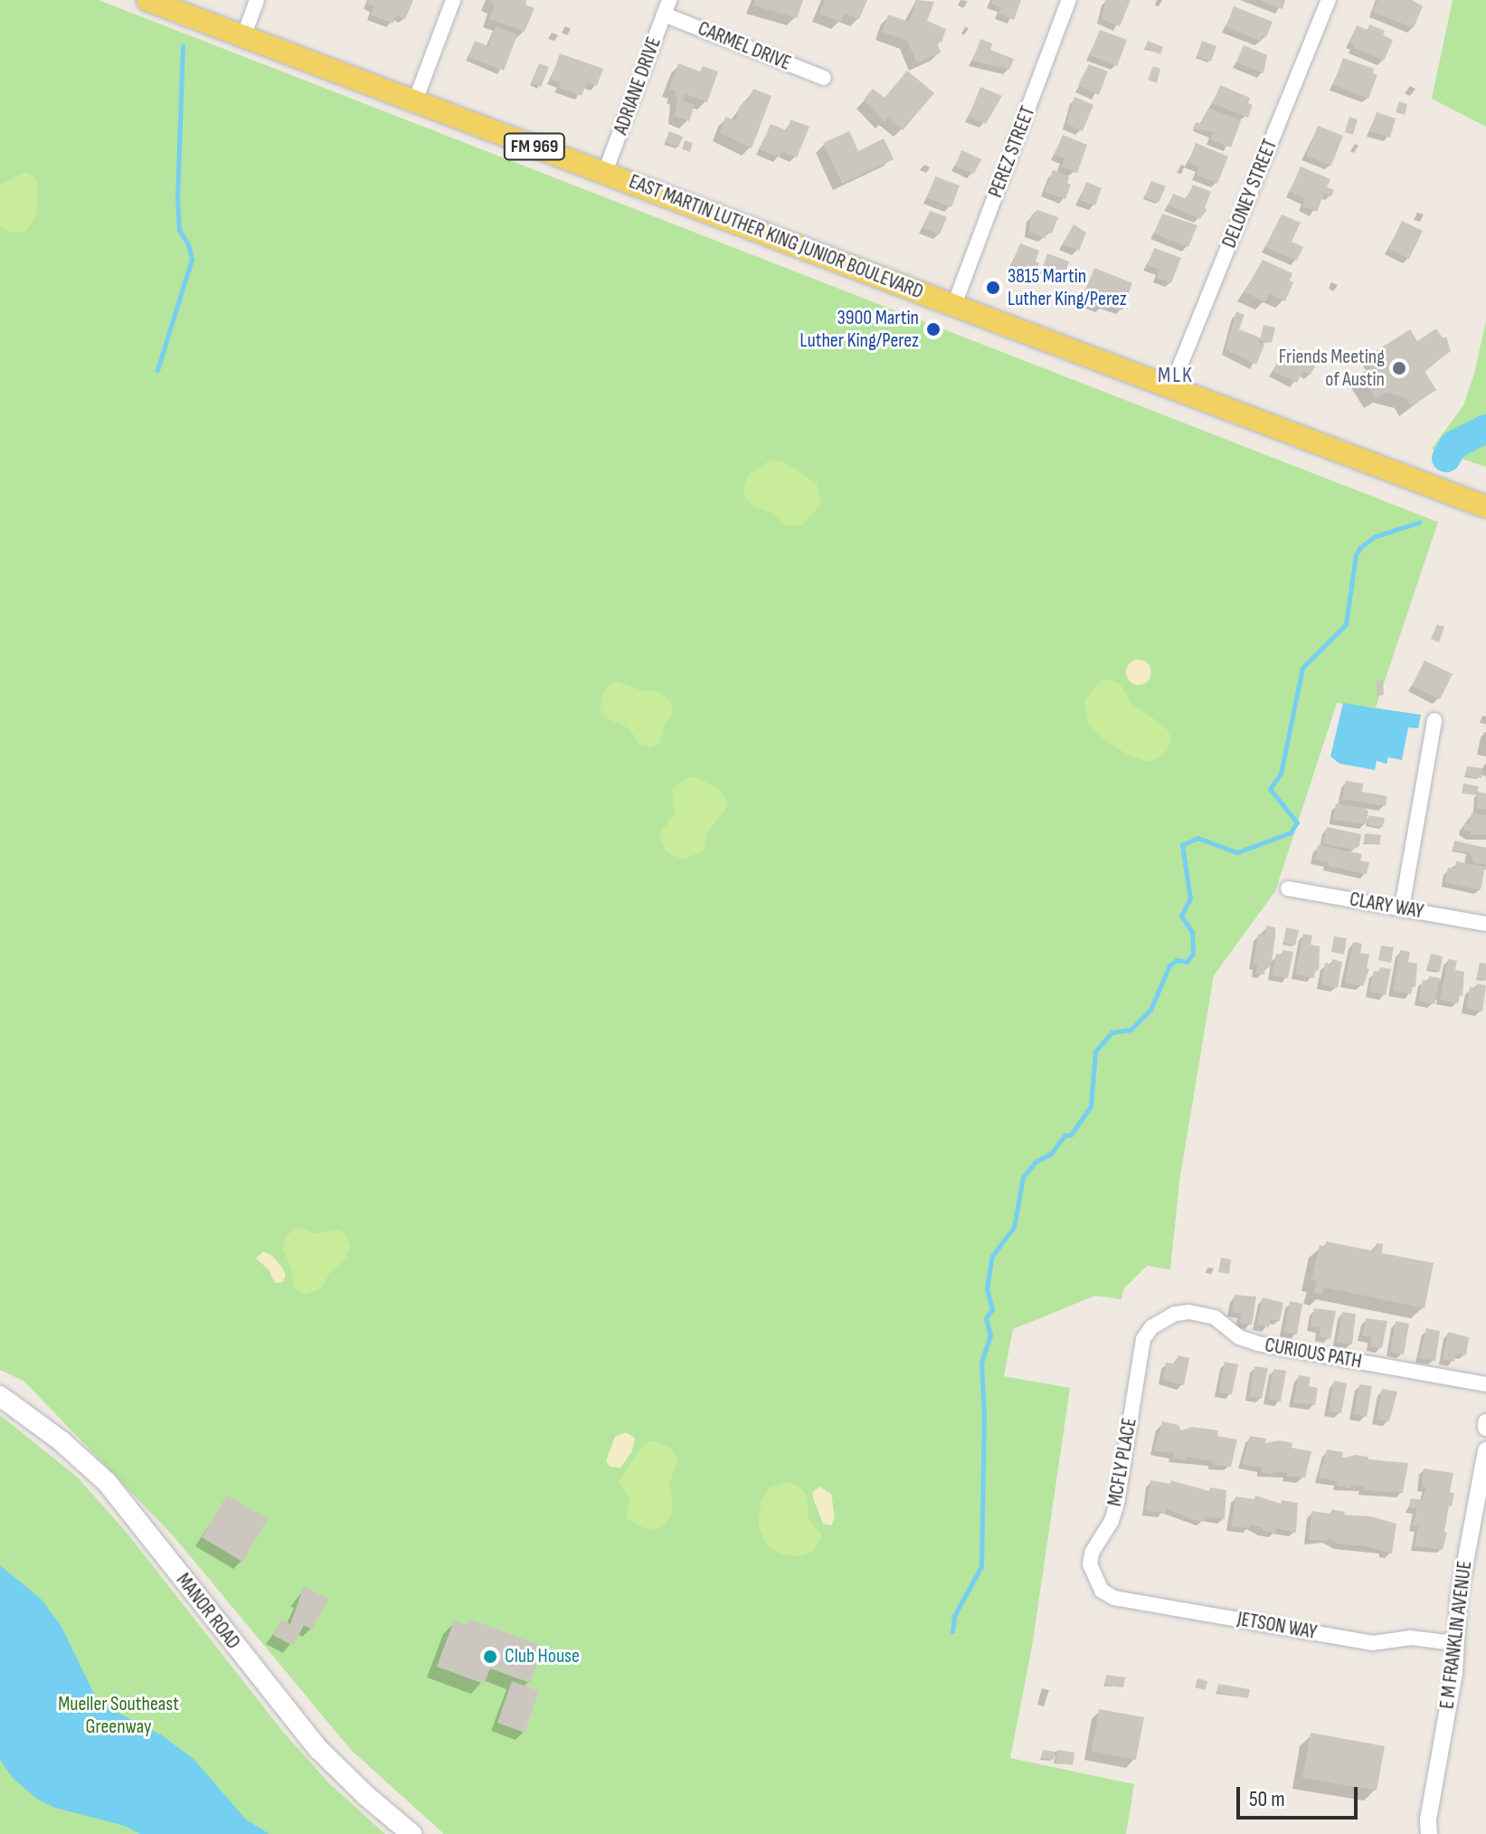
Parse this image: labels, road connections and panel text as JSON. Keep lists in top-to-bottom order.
{
  "streets": {
    "main road": ["FM 969", "EAST MARTIN LUTHER KING JUNIOR BOULEVARD", "MANOR ROAD"],
    "street": [
      "CARMEL DRIVE",
      "ADRIANE DRIVE",
      "PEREZ STREET",
      "DELONEY STREET",
      "CLARY WAY",
      "CURIOUS PATH",
      "MCFLY PLACE",
      "JETSON WAY",
      "E M FRANKLIN AVENUE"
    ]
  },
  "crossings": [
    ["CARMEL DRIVE", "ADRIANE DRIVE"],
    ["ADRIANE DRIVE", "EAST MARTIN LUTHER KING JUNIOR BOULEVARD"],
    ["PEREZ STREET", "EAST MARTIN LUTHER KING JUNIOR BOULEVARD"],
    ["DELONEY STREET", "EAST MARTIN LUTHER KING JUNIOR BOULEVARD"],
    ["CURIOUS PATH", "MCFLY PLACE"],
    ["MCFLY PLACE", "JETSON WAY"],
    ["JETSON WAY", "E M FRANKLIN AVENUE"]
  ],
  "districts": ["MLK"],
  "parks": ["Mueller Southeast Greenway"],
  "places": [
    "3815 Martin Luther King/Perez",
    "3900 Martin Luther King/Perez",
    "Friends Meeting of Austin",
    "Club House"
  ],
  "scale_bar": "50 m"
}
